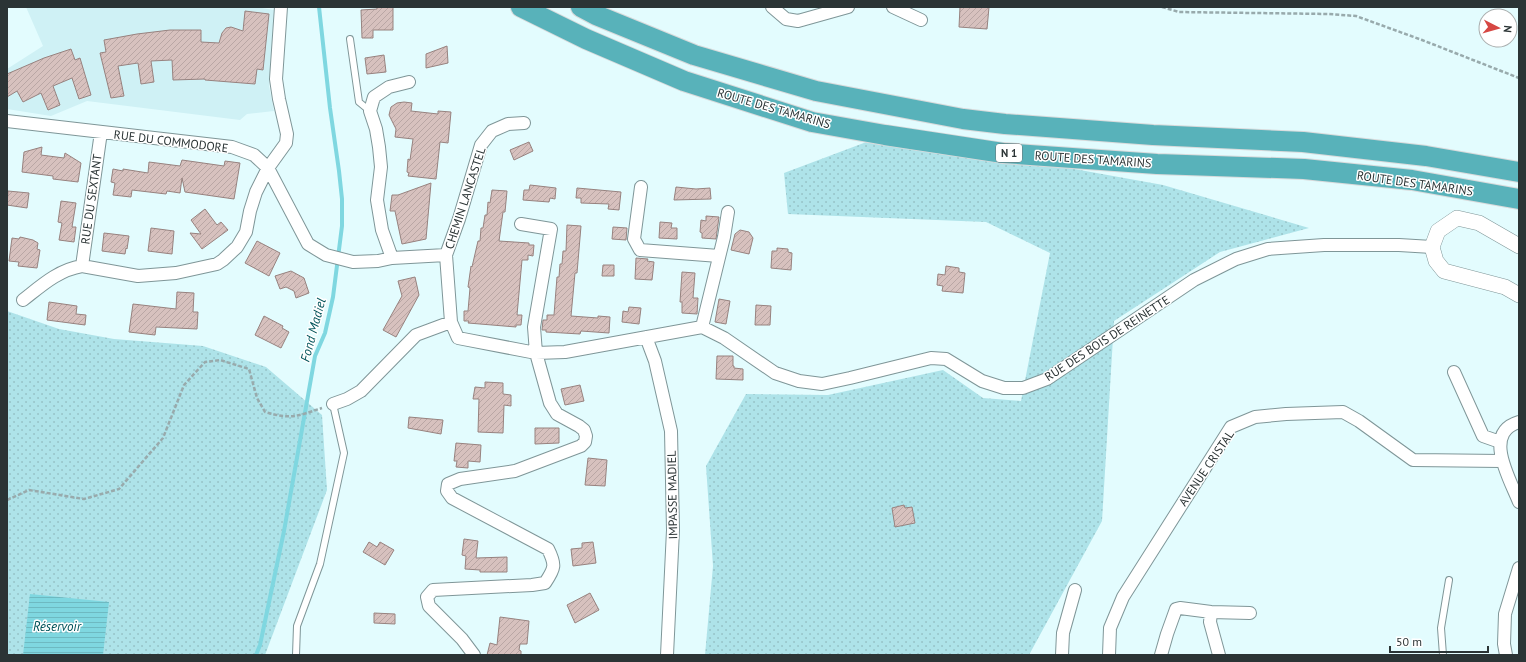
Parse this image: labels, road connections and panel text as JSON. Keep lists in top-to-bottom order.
{
  "streets": {
    "highway": ["ROUTE DES TAMARINS", "N 1"],
    "street": [
      "RUE DU COMMODORE",
      "CHEMIN LANCASTEL",
      "RUE DU SEXTANT",
      "RUE DES BOIS DE REINETTE",
      "AVENUE CRISTAL",
      "IMPASSE MADIEL"
    ]
  },
  "crossings": [
    ["RUE DU COMMODORE", "CHEMIN LANCASTEL"],
    ["RUE DU COMMODORE", "RUE DU SEXTANT"]
  ],
  "water": ["Fond Madiel", "Réservoir"],
  "scale_bar": "50 m",
  "north": "right"
}
